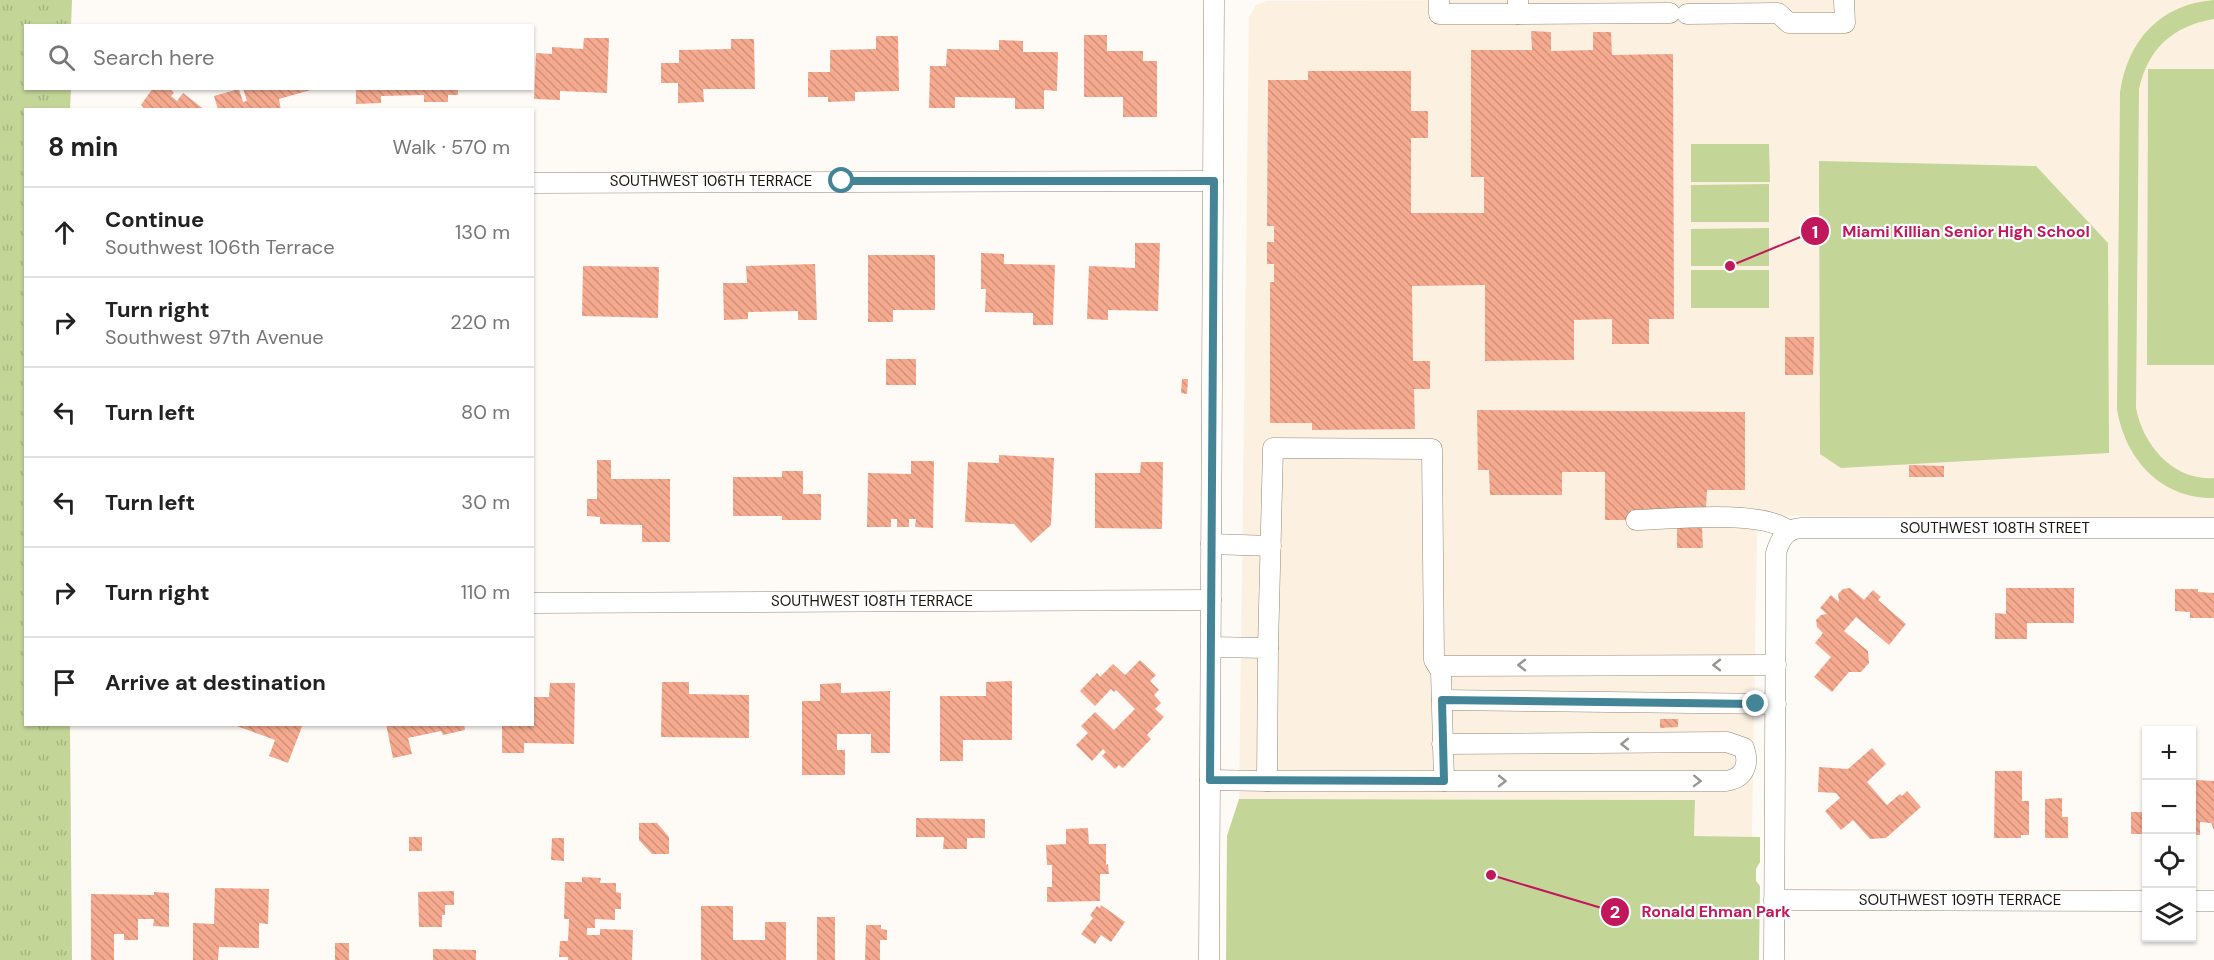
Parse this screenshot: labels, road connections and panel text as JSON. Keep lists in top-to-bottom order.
{
  "streets": {
    "street": [
      "SOUTHWEST 106TH TERRACE",
      "SOUTHWEST 108TH STREET",
      "SOUTHWEST 108TH TERRACE",
      "SOUTHWEST 109TH TERRACE"
    ]
  },
  "places": ["Miami Killian Senior High School", "Ronald Ehman Park"],
  "page": {
    "search": "Search here",
    "heading": ["8 min", "Walk · 570 m"],
    "list": [
      ["Continue", "Southwest 106th Terrace", "130 m"],
      ["Turn right", "Southwest 97th Avenue", "220 m"],
      ["Turn left", "80 m"],
      ["Turn left", "30 m"],
      ["Turn right", "110 m"],
      "Arrive at destination"
    ],
    "map_buttons": ["+", "−"]
  }
}
